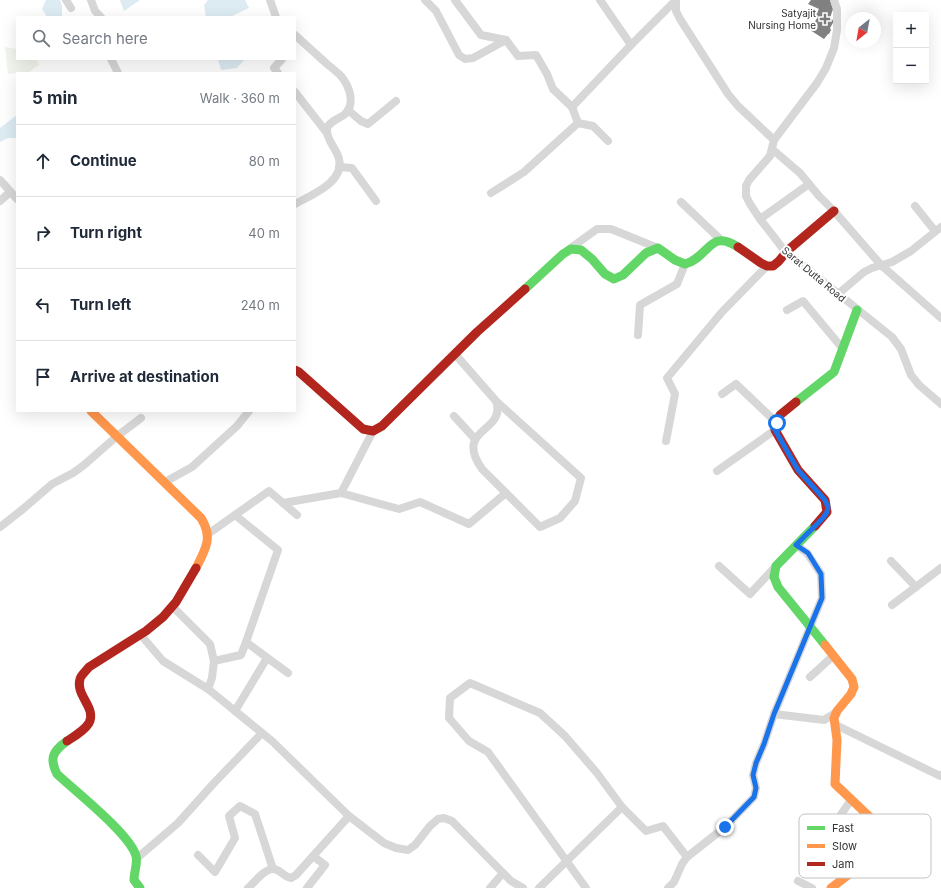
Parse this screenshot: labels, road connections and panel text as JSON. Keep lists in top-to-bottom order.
{
  "streets": {
    "street": ["Sarat Dutta Road"]
  },
  "places": {
    "health": ["Satyajit Nursing Home"]
  },
  "legend": ["Fast", "Slow", "Jam"],
  "north": "bottom left",
  "page": {
    "map_buttons": ["+", "−"],
    "search": "Search here",
    "heading": ["5 min", "Walk · 360 m"],
    "list": [
      ["Continue", "80 m"],
      ["Turn right", "40 m"],
      ["Turn left", "240 m"],
      "Arrive at destination"
    ]
  }
}
